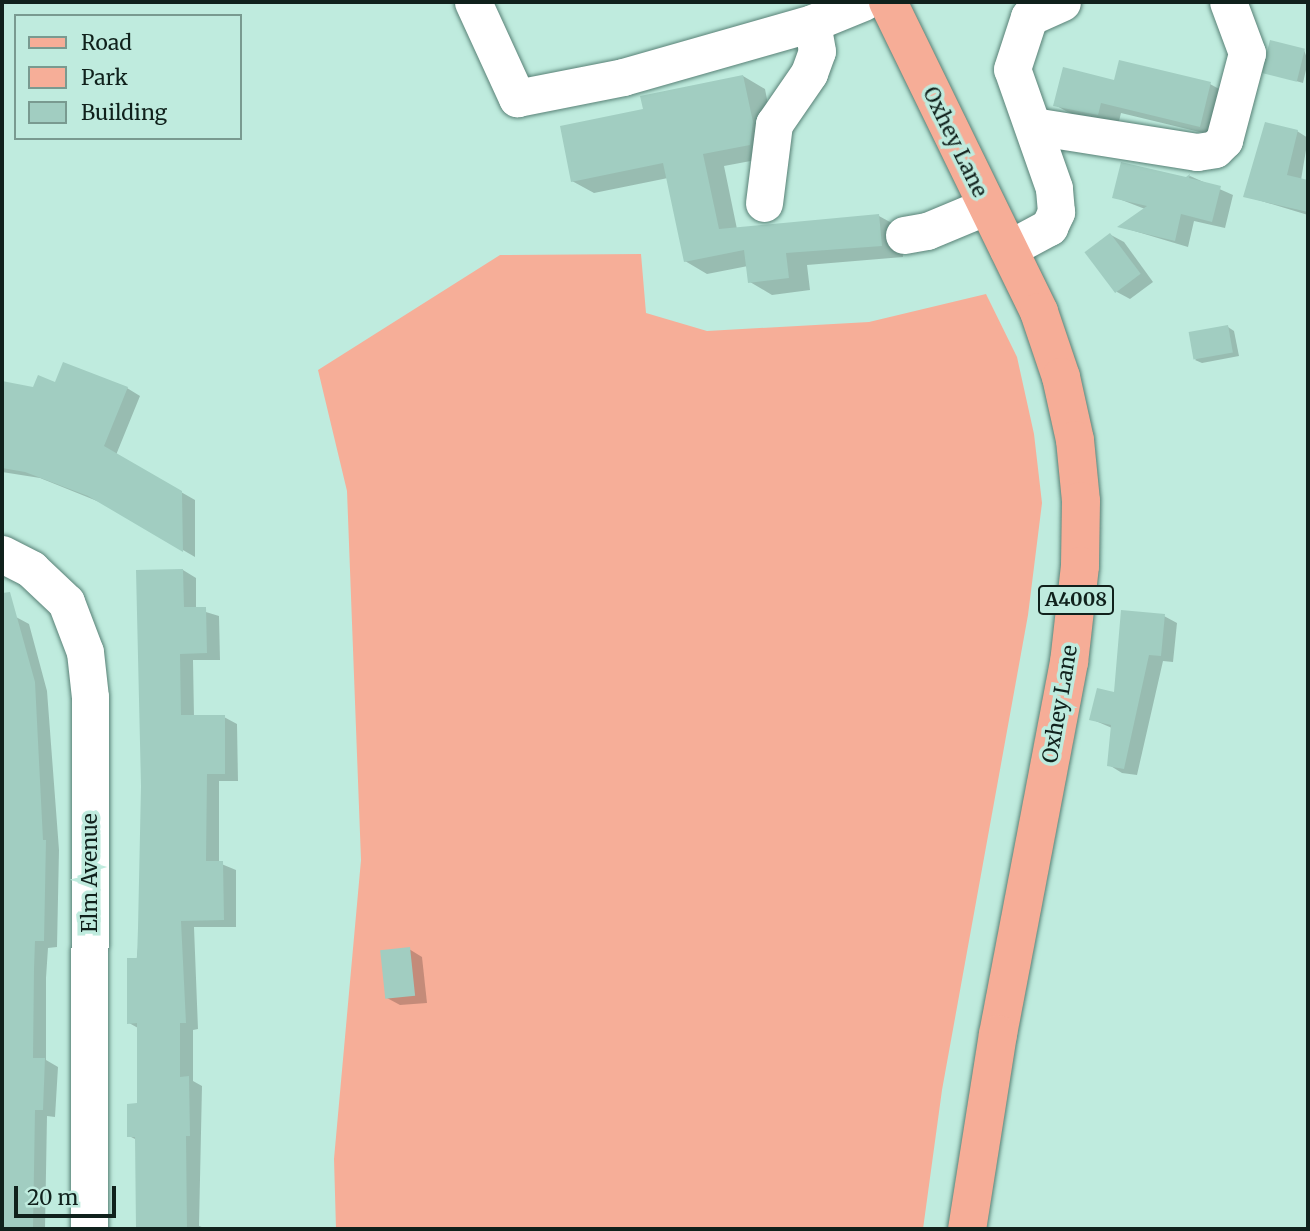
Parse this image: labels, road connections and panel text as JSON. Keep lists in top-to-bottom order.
{
  "streets": {
    "main road": ["Oxhey Lane", "A4008"],
    "street": ["Elm Avenue"]
  },
  "legend": ["Road", "Park", "Building"],
  "scale_bar": "20 m"
}
